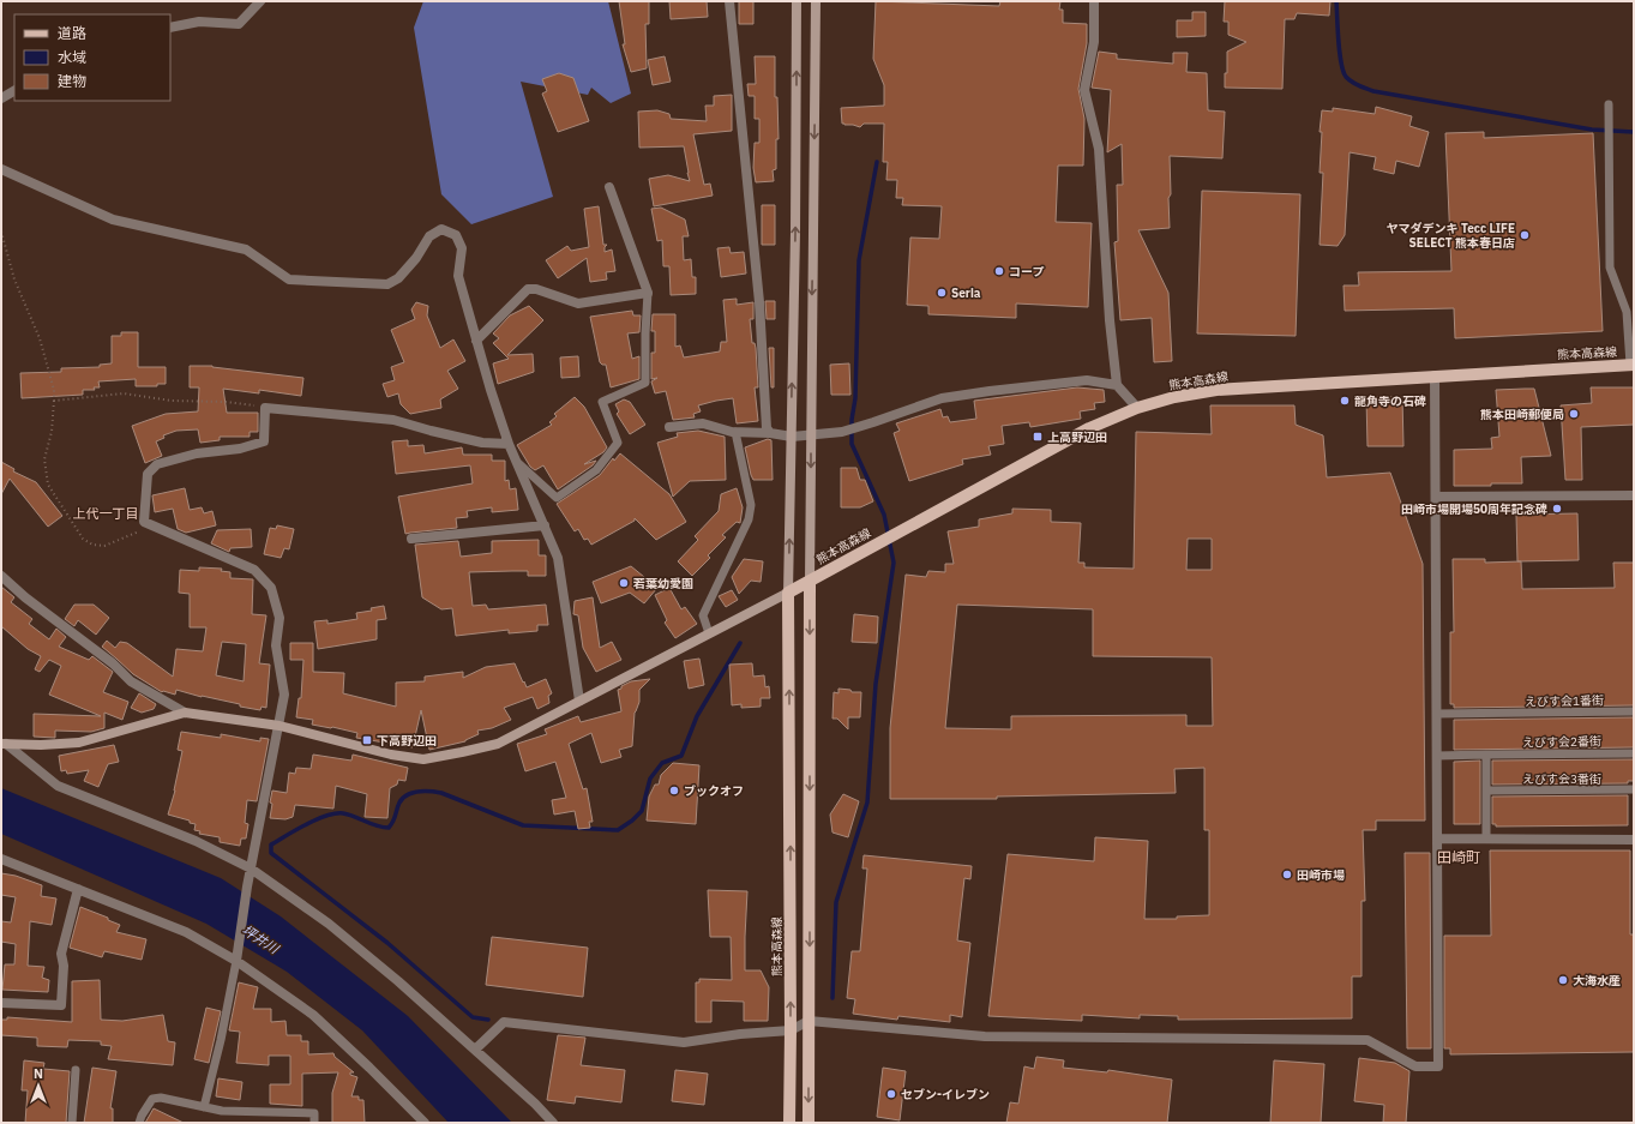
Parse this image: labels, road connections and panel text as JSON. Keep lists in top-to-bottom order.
{
  "streets": {
    "main road": ["熊本高森線"],
    "lane": ["えびす会1番街", "えびす会2番街", "えびす会3番街"]
  },
  "districts": ["上代一丁目", "田崎町"],
  "water": ["坪井川"],
  "places": {
    "other": [
      "ヤマダデンキ Tecc LIFE SELECT 熊本春日店",
      "コープ",
      "Seria",
      "龍角寺の石碑",
      "熊本田崎郵便局",
      "田崎市場開場50周年記念碑",
      "若葉幼愛園",
      "ブックオフ",
      "田崎市場",
      "大海水産",
      "セブン-イレブン"
    ],
    "transit": ["上高野辺田", "下高野辺田"]
  },
  "legend": ["道路", "水域", "建物"],
  "north": "top"
}
